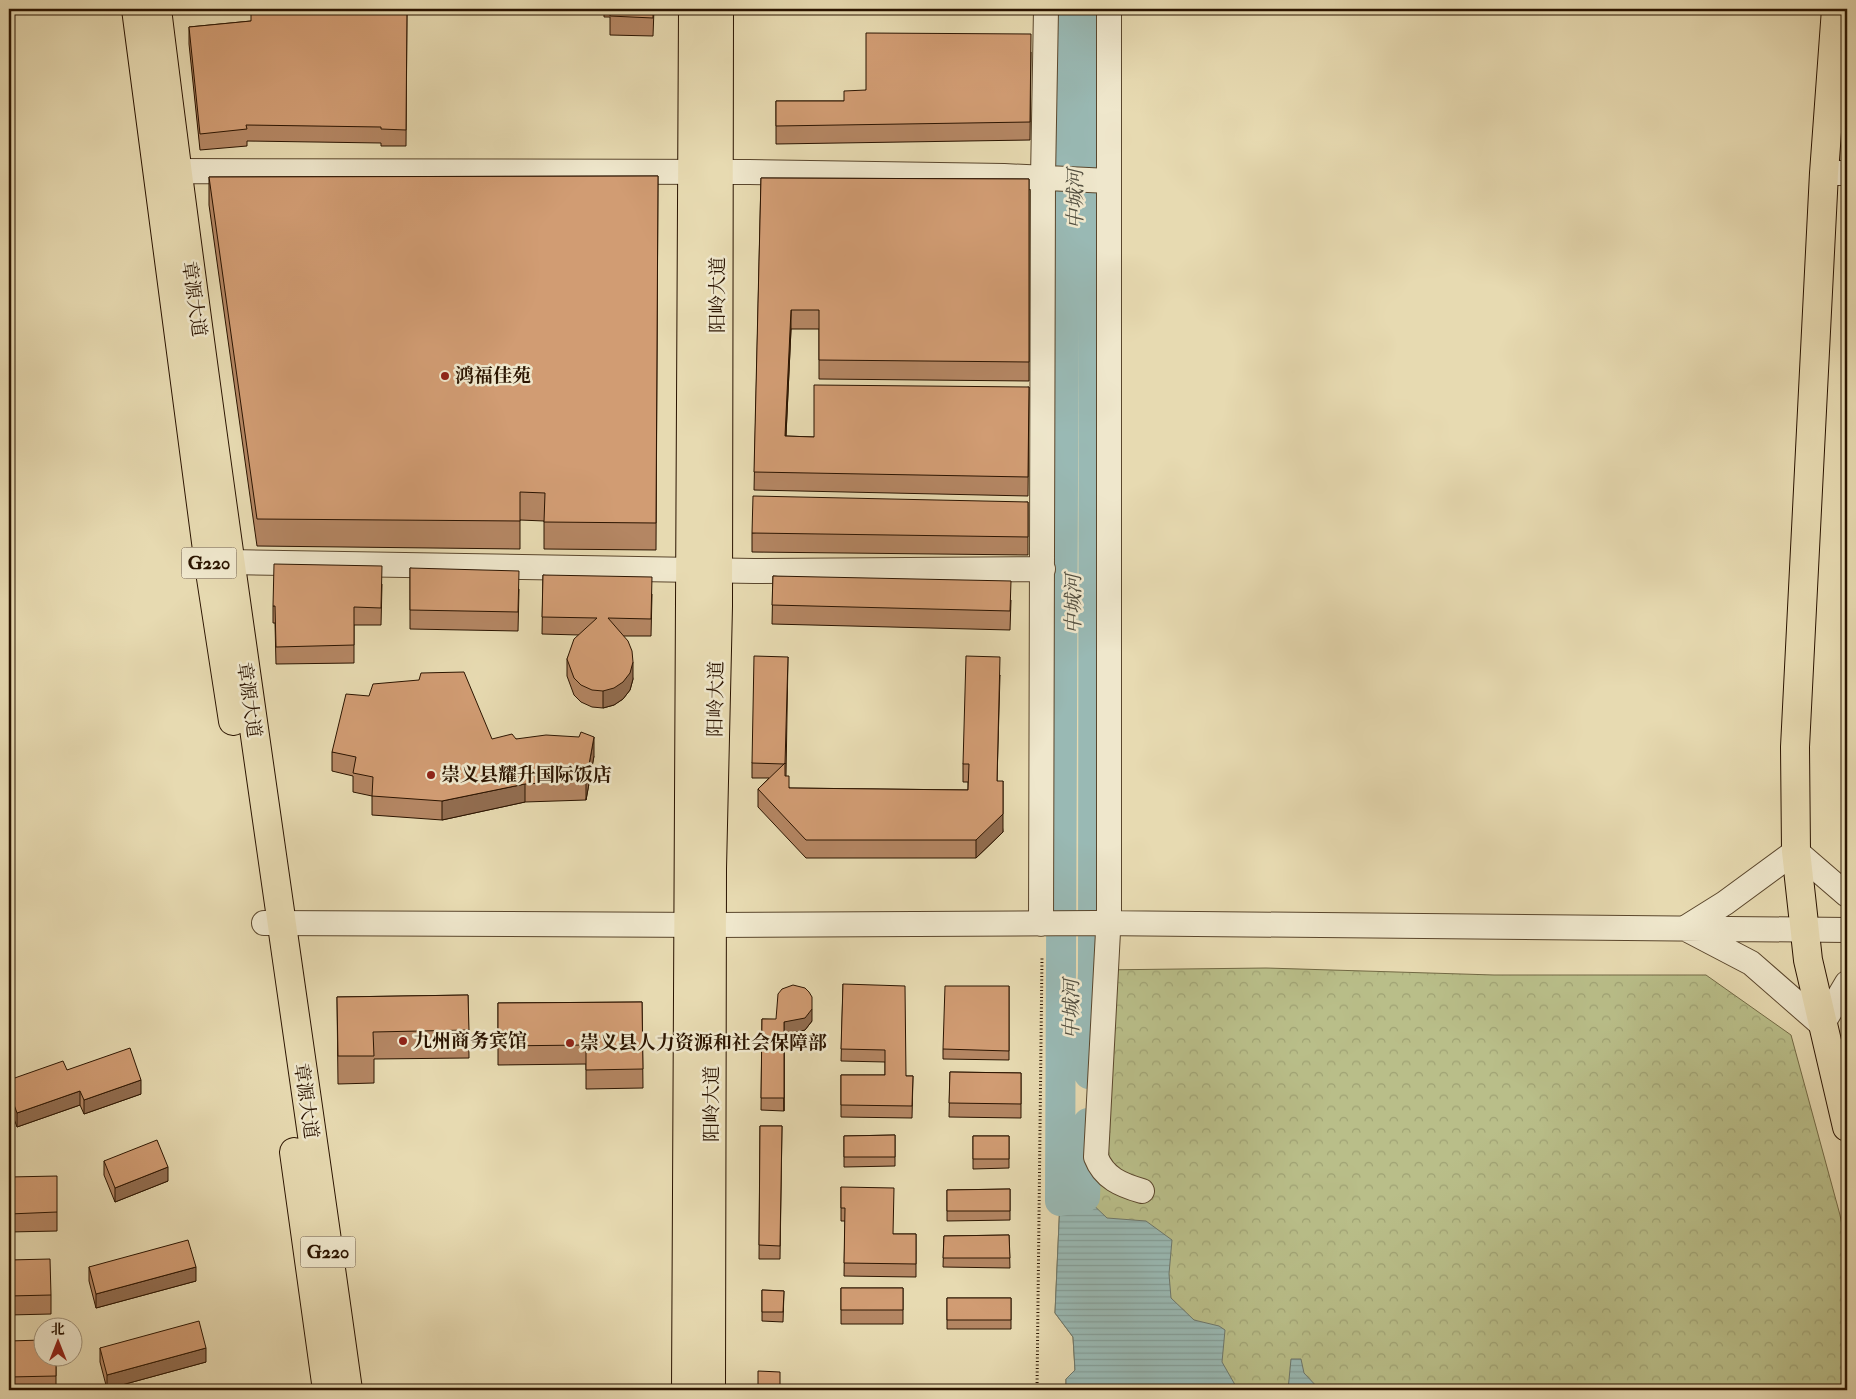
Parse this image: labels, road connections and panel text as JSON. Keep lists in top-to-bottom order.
{
  "streets": {
    "main road": ["阳岭大道", "章源大道", "G220"]
  },
  "water": ["中城河"],
  "places": [
    "鸿福佳苑",
    "崇义县耀升国际饭店",
    "九州商务宾馆",
    "崇义县人力资源和社会保障部"
  ],
  "north": "top"
}
